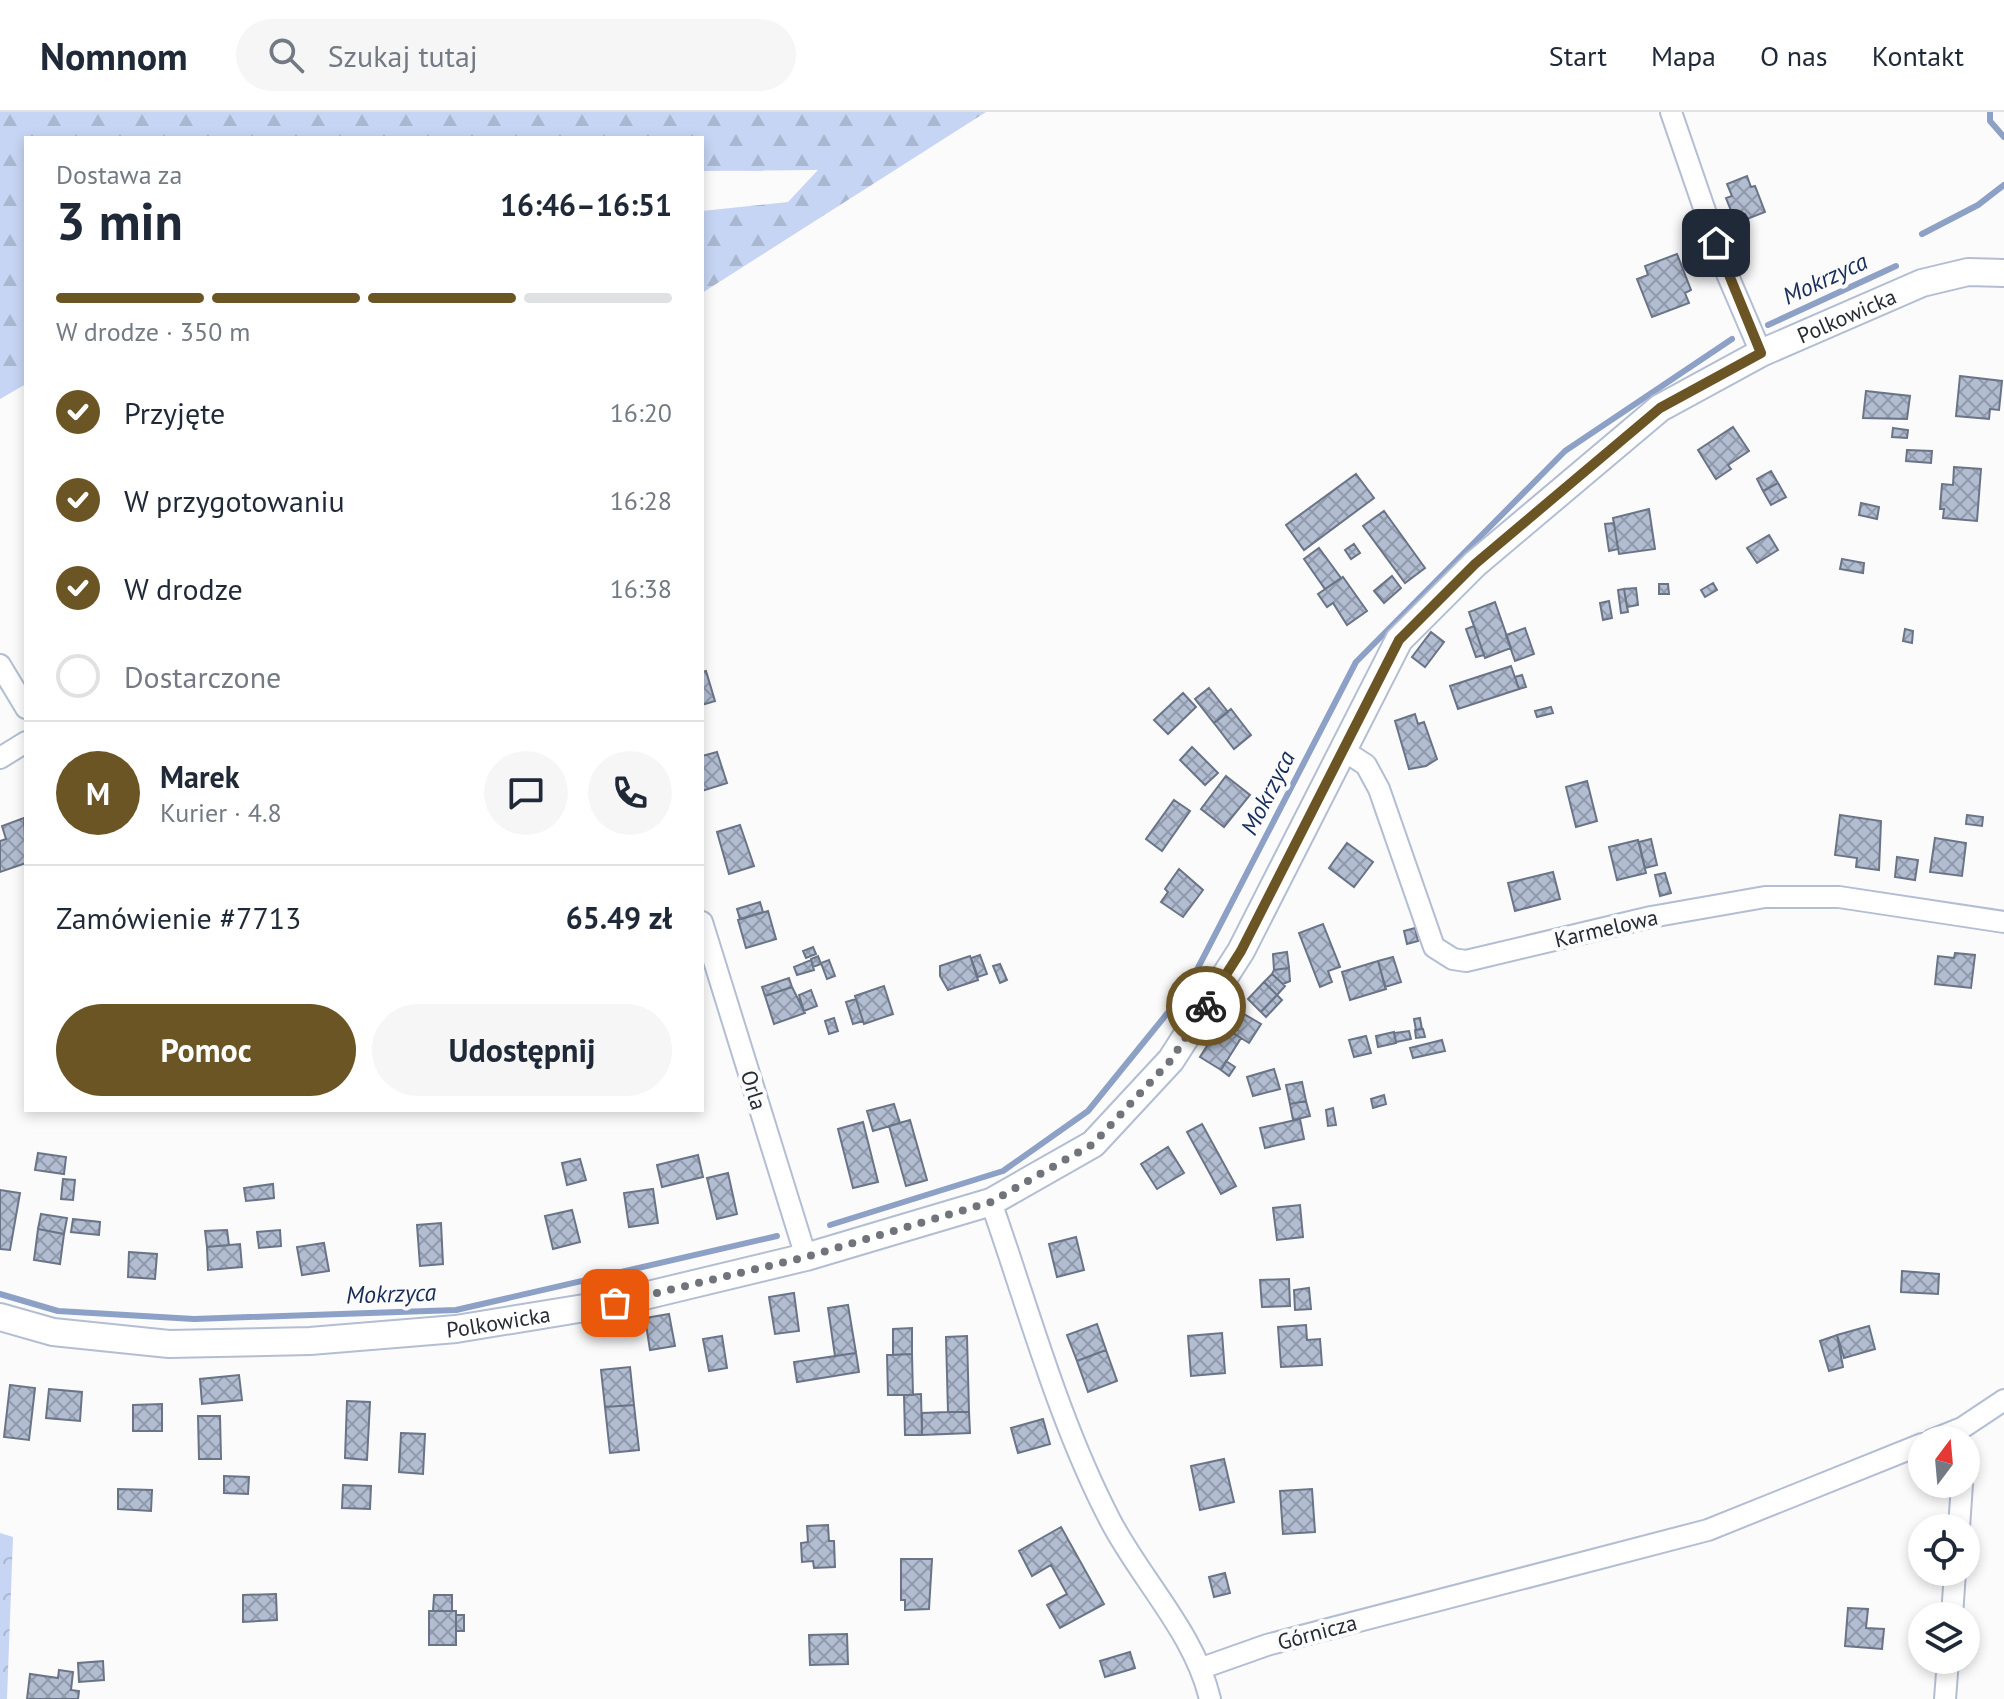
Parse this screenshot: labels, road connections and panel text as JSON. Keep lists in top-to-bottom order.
{
  "streets": {
    "street": [
      "Polkowicka",
      "Karmelowa",
      "Orla",
      "Górnicza"
    ]
  },
  "crossings": [
    ["Polkowicka", "Karmelowa"],
    ["Polkowicka", "Orla"]
  ],
  "water": ["Mokrzyca"],
  "north": "top",
  "page": {
    "header": "Nomnom",
    "search": "Szukaj tutaj",
    "nav": [
      "Start",
      "Mapa",
      "O nas",
      "Kontakt"
    ],
    "heading": ["3 min", "Dostawa za", "16:46–16:51"],
    "panel": [
      "Marek",
      "Kurier · 4.8",
      "Zamówienie #7713",
      "65.49 zł"
    ],
    "bar": "W drodze · 350 m",
    "list": [
      ["Przyjęte", "16:20"],
      ["W przygotowaniu", "16:28"],
      ["W drodze", "16:38"],
      "Dostarczone"
    ],
    "round": "M",
    "buttons": ["Pomoc", "Udostępnij"]
  }
}
